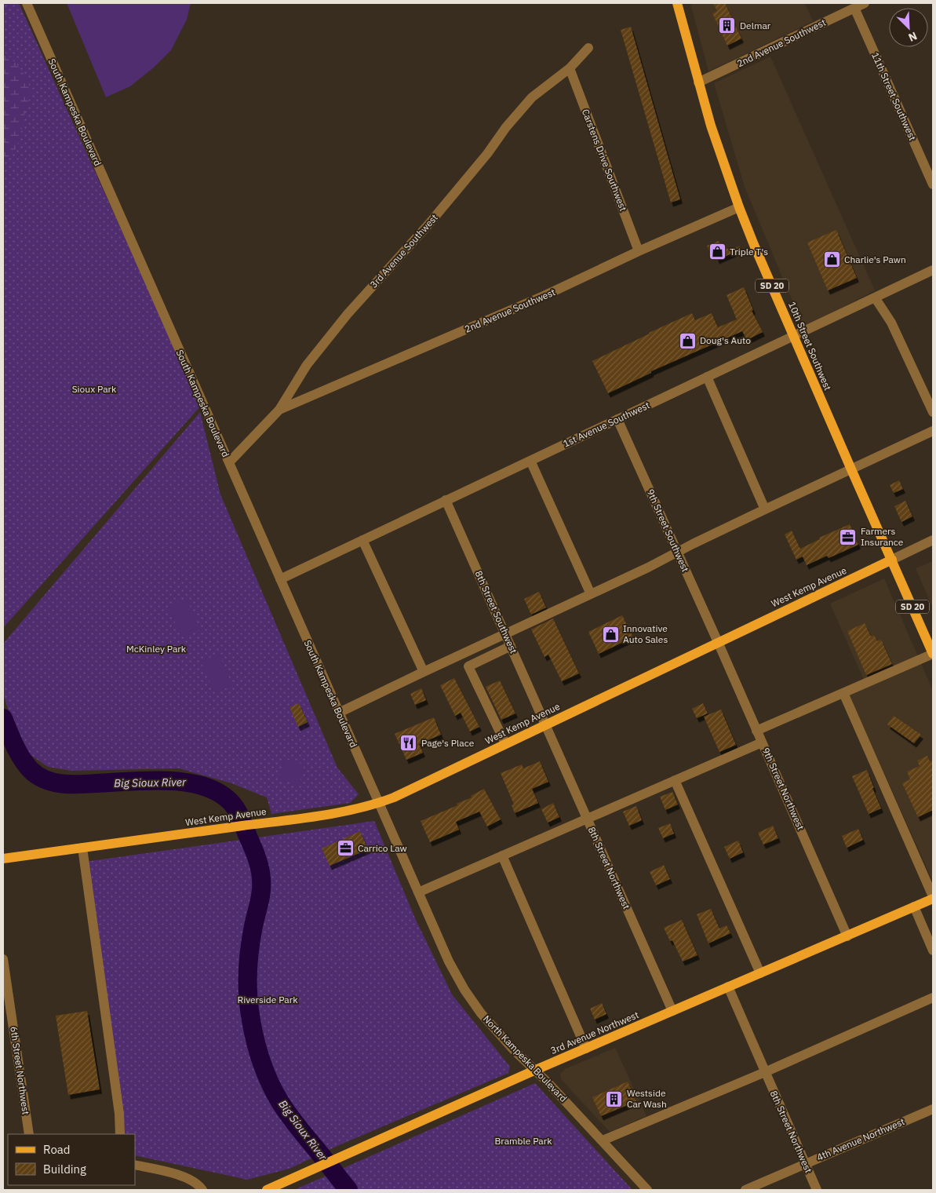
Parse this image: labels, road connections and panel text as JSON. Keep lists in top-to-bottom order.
{
  "streets": {
    "main road": [
      "SD 20",
      "10th Street Southwest",
      "West Kemp Avenue",
      "3rd Avenue Northwest"
    ],
    "street": [
      "2nd Avenue Southwest",
      "11th Street Southwest",
      "South Kampeska Boulevard",
      "Carstens Drive Southwest",
      "3rd Avenue Southwest",
      "1st Avenue Southwest",
      "9th Street Southwest",
      "8th Street Southwest",
      "9th Street Northwest",
      "8th Street Northwest",
      "North Kampeska Boulevard",
      "6th Street Northwest",
      "4th Avenue Northwest"
    ]
  },
  "crossings": [
    ["2nd Avenue Southwest", "11th Street Southwest"],
    ["2nd Avenue Southwest", "Carstens Drive Southwest"],
    ["2nd Avenue Southwest", "3rd Avenue Southwest"],
    ["2nd Avenue Southwest", "10th Street Southwest"],
    ["South Kampeska Boulevard", "3rd Avenue Southwest"],
    ["South Kampeska Boulevard", "1st Avenue Southwest"],
    ["South Kampeska Boulevard", "West Kemp Avenue"],
    ["South Kampeska Boulevard", "North Kampeska Boulevard"],
    ["Carstens Drive Southwest", "3rd Avenue Southwest"],
    ["SD 20", "10th Street Southwest"],
    ["SD 20", "West Kemp Avenue"],
    ["10th Street Southwest", "1st Avenue Southwest"],
    ["10th Street Southwest", "West Kemp Avenue"],
    ["1st Avenue Southwest", "9th Street Southwest"],
    ["1st Avenue Southwest", "8th Street Southwest"],
    ["9th Street Southwest", "West Kemp Avenue"],
    ["9th Street Southwest", "9th Street Northwest"],
    ["West Kemp Avenue", "8th Street Southwest"],
    ["West Kemp Avenue", "9th Street Northwest"],
    ["West Kemp Avenue", "8th Street Northwest"],
    ["West Kemp Avenue", "North Kampeska Boulevard"],
    ["8th Street Southwest", "8th Street Northwest"],
    ["9th Street Northwest", "3rd Avenue Northwest"],
    ["8th Street Northwest", "3rd Avenue Northwest"],
    ["8th Street Northwest", "4th Avenue Northwest"],
    ["3rd Avenue Northwest", "North Kampeska Boulevard"]
  ],
  "water": ["Big Sioux River"],
  "parks": [
    "Sioux Park",
    "McKinley Park",
    "Riverside Park",
    "Bramble Park"
  ],
  "places": {
    "building": ["Delmar", "Westside Car Wash"],
    "shop": [
      "Triple T's",
      "Charlie's Pawn",
      "Doug's Auto",
      "Innovative Auto Sales"
    ],
    "office": ["Farmers Insurance", "Carrico Law"],
    "restaurant": ["Page's Place"]
  },
  "legend": ["Road", "Building"],
  "north": "bottom right"
}
